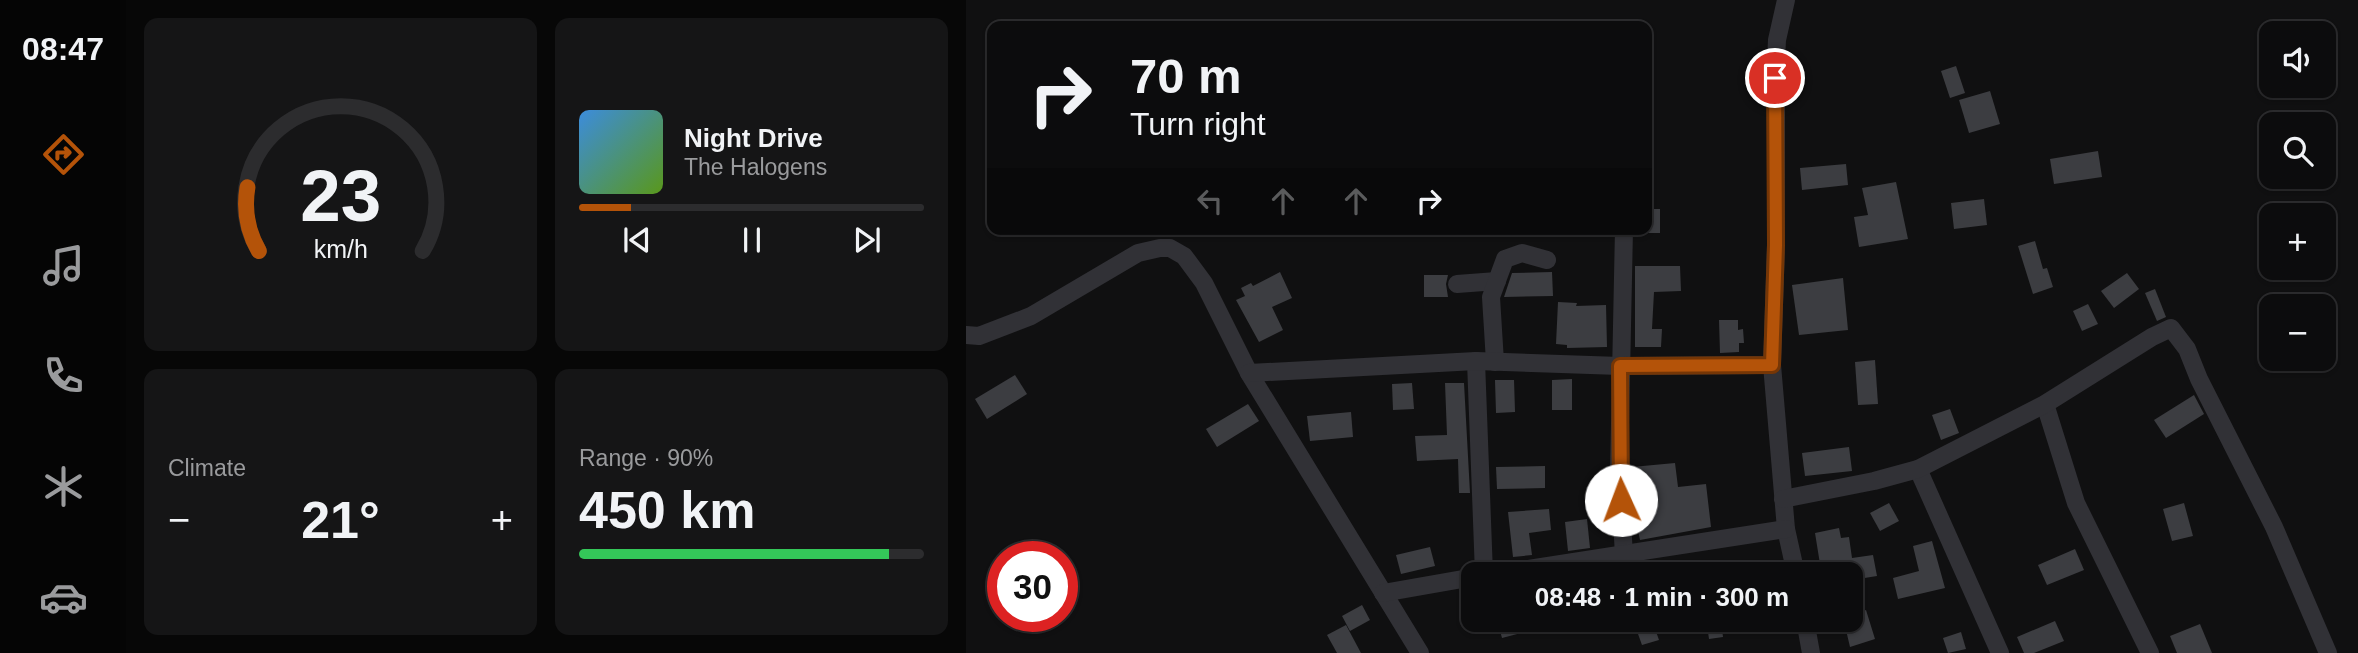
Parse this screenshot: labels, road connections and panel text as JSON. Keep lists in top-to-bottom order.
{
  "page": {
    "tabs": "08:47",
    "map_buttons": ["+", "−"],
    "turn": ["70 m", "Turn right"],
    "song": ["Night Drive", "The Halogens"],
    "tile": [
      "Climate",
      ["Range · 90%", "450 km"]
    ],
    "heat": ["−", "21°", "+"],
    "limit": "30",
    "trip": "08:48 · 1 min · 300 m",
    "gauge": ["23", "km/h"]
  }
}
